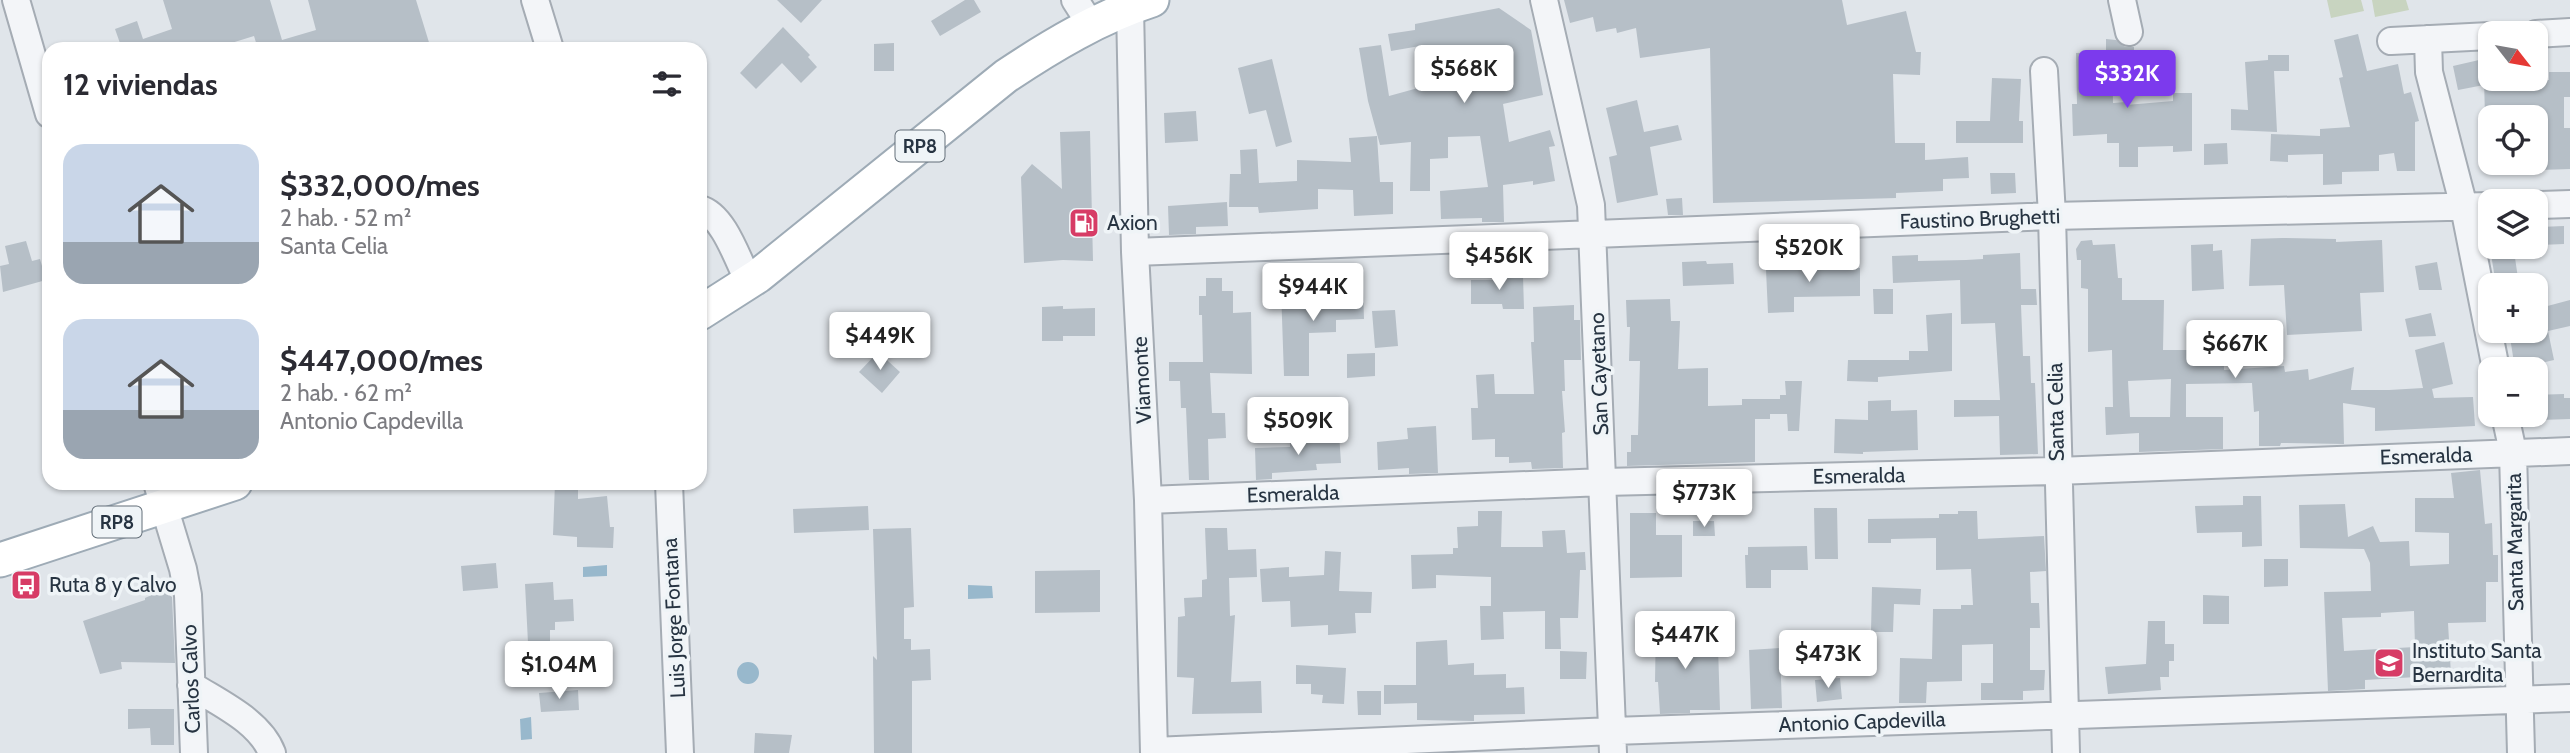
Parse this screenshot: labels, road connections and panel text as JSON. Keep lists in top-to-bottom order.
{
  "streets": {
    "main road": ["RP8"],
    "street": [
      "Faustino Brughetti",
      "San Cayetano",
      "Viamonte",
      "Santa Celia",
      "Esmeralda",
      "Santa Margarita",
      "Luis Jorge Fontana",
      "Carlos Calvo",
      "Antonio Capdevilla"
    ]
  },
  "crossings": [
    ["RP8", "Viamonte"],
    ["RP8", "Carlos Calvo"],
    ["Faustino Brughetti", "San Cayetano"],
    ["Faustino Brughetti", "Viamonte"],
    ["Faustino Brughetti", "Santa Celia"],
    ["San Cayetano", "Esmeralda"],
    ["San Cayetano", "Antonio Capdevilla"],
    ["Viamonte", "Esmeralda"],
    ["Viamonte", "Antonio Capdevilla"],
    ["Santa Celia", "Esmeralda"],
    ["Santa Celia", "Antonio Capdevilla"],
    ["Esmeralda", "Santa Margarita"],
    ["Santa Margarita", "Antonio Capdevilla"]
  ],
  "places": {
    "fuel station": ["Axion"],
    "bus stop": ["Ruta 8 y Calvo"],
    "school or university": ["Instituto Santa Bernardita"]
  },
  "north": "bottom right",
  "page": {
    "map_buttons": ["+", "−"],
    "heading": "12 viviendas",
    "price": [
      "$568K",
      "$332K",
      "$520K",
      "$456K",
      "$944K",
      "$449K",
      "$667K",
      "$509K",
      "$773K",
      "$447K",
      "$473K",
      "$1.04M"
    ],
    "list": [
      {
        "name": "$332,000/mes",
        "note": "2 hab. · 52 m² · Santa Celia"
      },
      {
        "name": "$447,000/mes",
        "note": "2 hab. · 62 m² · Antonio Capdevilla"
      }
    ]
  }
}
